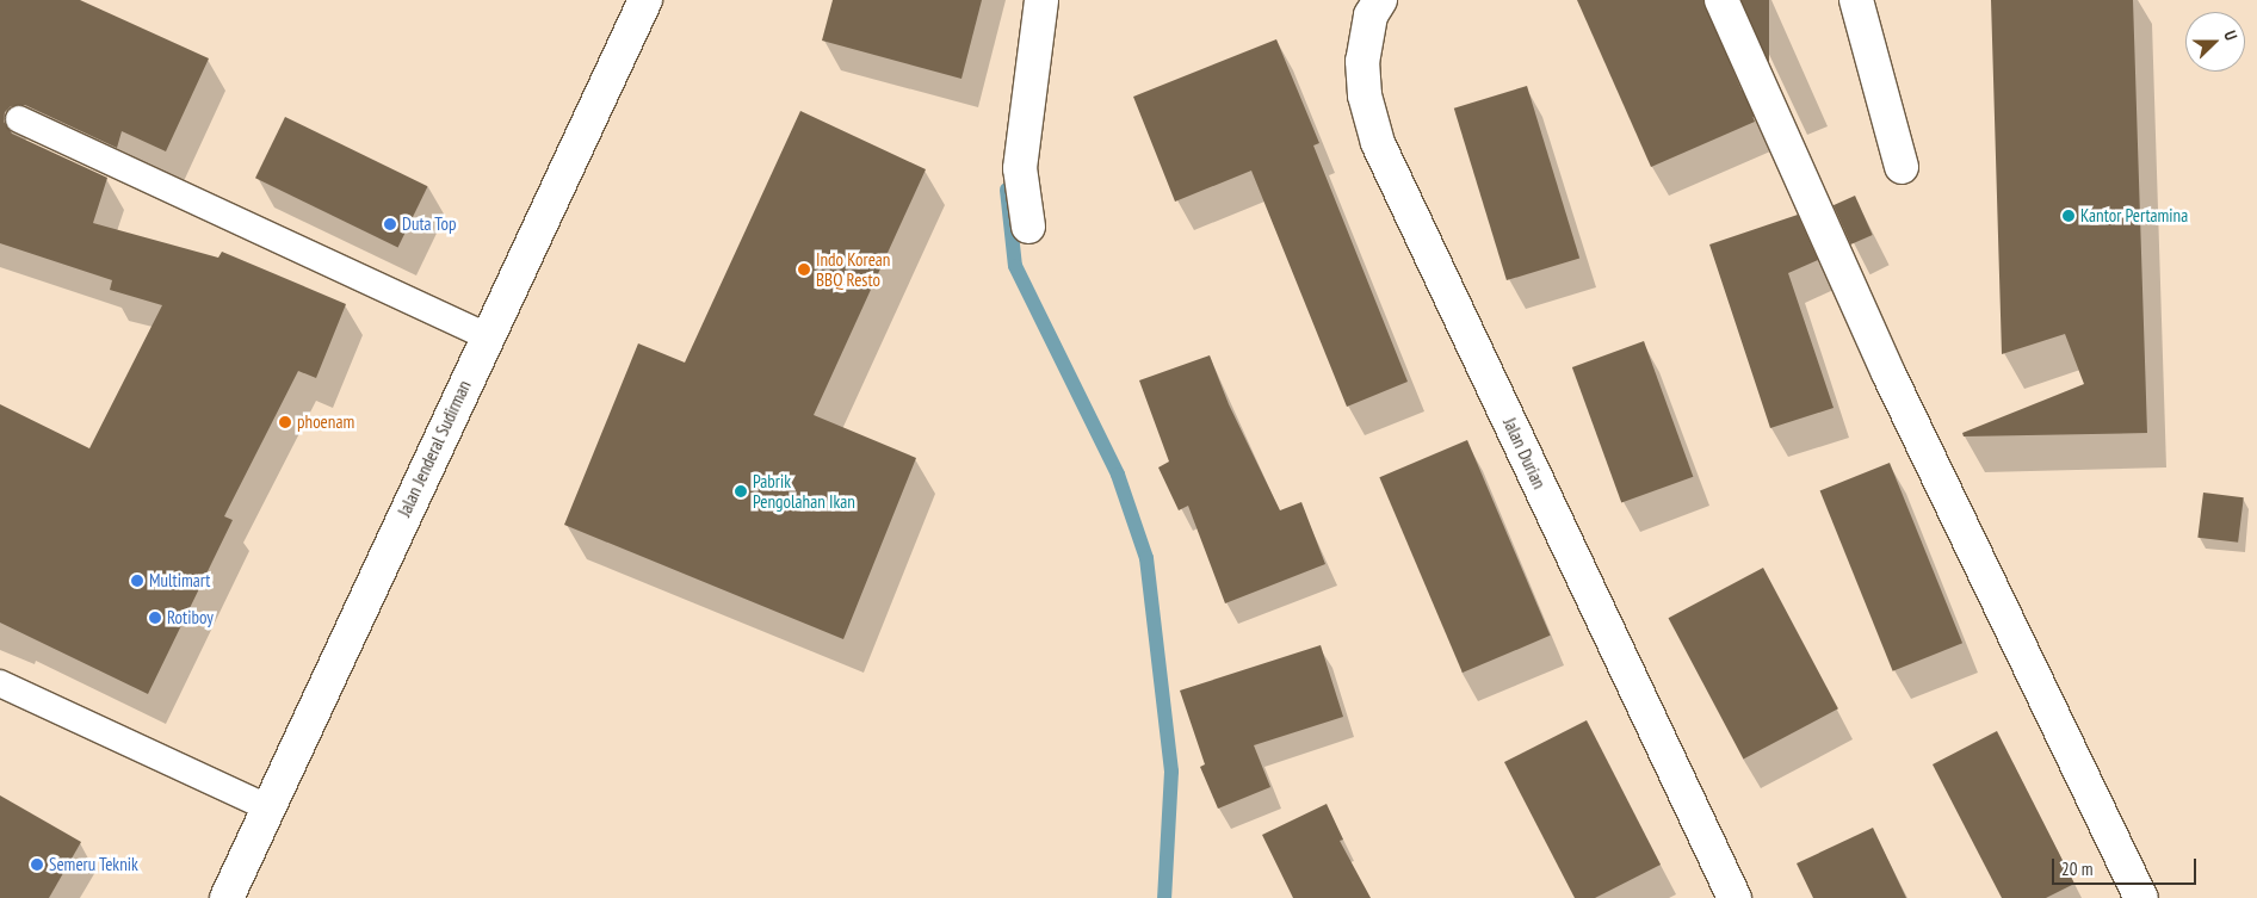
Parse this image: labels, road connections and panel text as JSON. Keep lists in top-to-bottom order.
{
  "streets": {
    "street": ["Jalan Jenderal Sudirman", "Jalan Durian"]
  },
  "places": [
    "Kantor Pertamina",
    "Duta Top",
    "Indo Korean BBQ Resto",
    "phoenam",
    "Pabrik Pengolahan Ikan",
    "Multimart",
    "Rotiboy",
    "Semeru Teknik"
  ],
  "scale_bar": "20 m",
  "north": "right"
}
